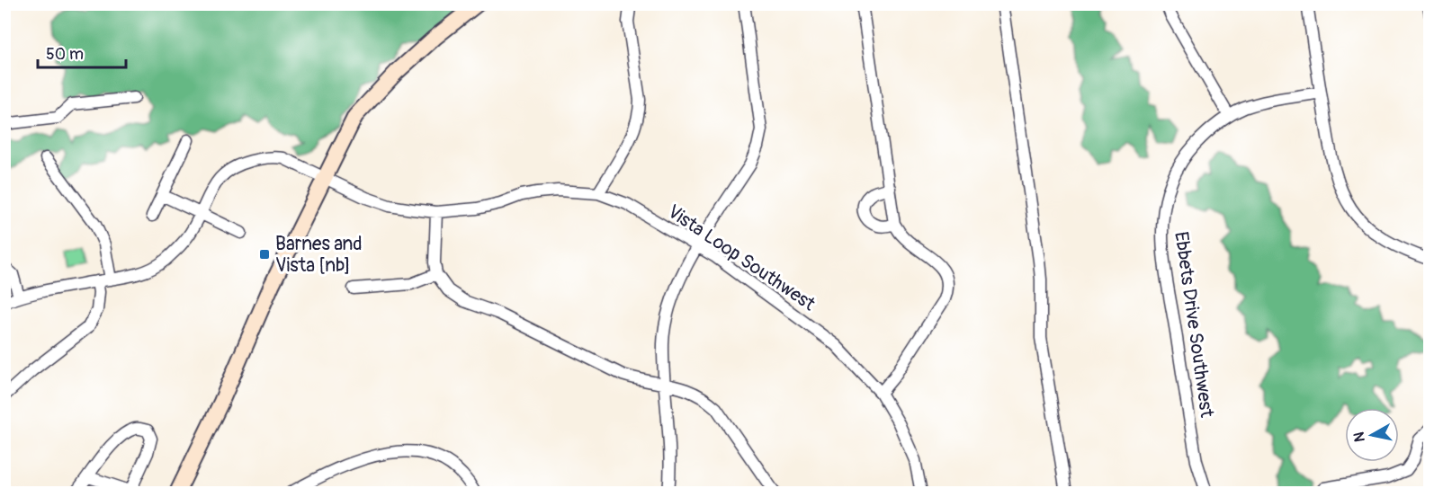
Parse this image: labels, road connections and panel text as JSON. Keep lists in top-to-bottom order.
{
  "streets": {
    "street": ["Vista Loop Southwest", "Ebbets Drive Southwest"]
  },
  "places": {
    "transit": ["Barnes and Vista [nb]"]
  },
  "scale_bar": "50 m",
  "north": "left"
}
